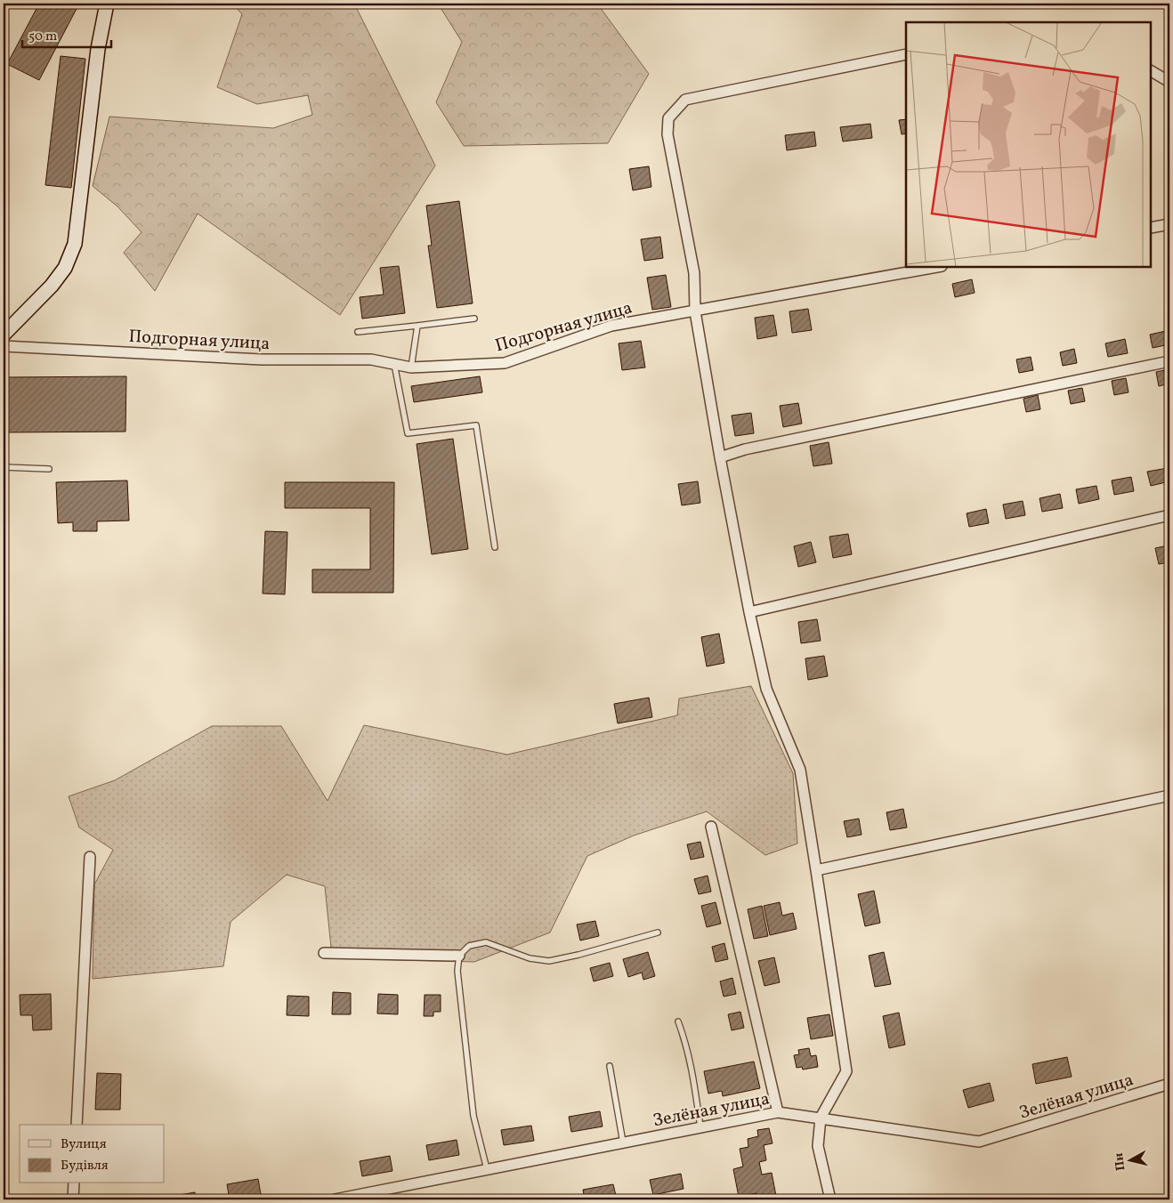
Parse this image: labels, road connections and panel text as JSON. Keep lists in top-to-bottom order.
{
  "streets": {
    "street": ["Подгорная улица", "Зелёная улица"]
  },
  "legend": ["Вулиця", "Будівля"],
  "scale_bar": "50 m",
  "north": "left"
}
